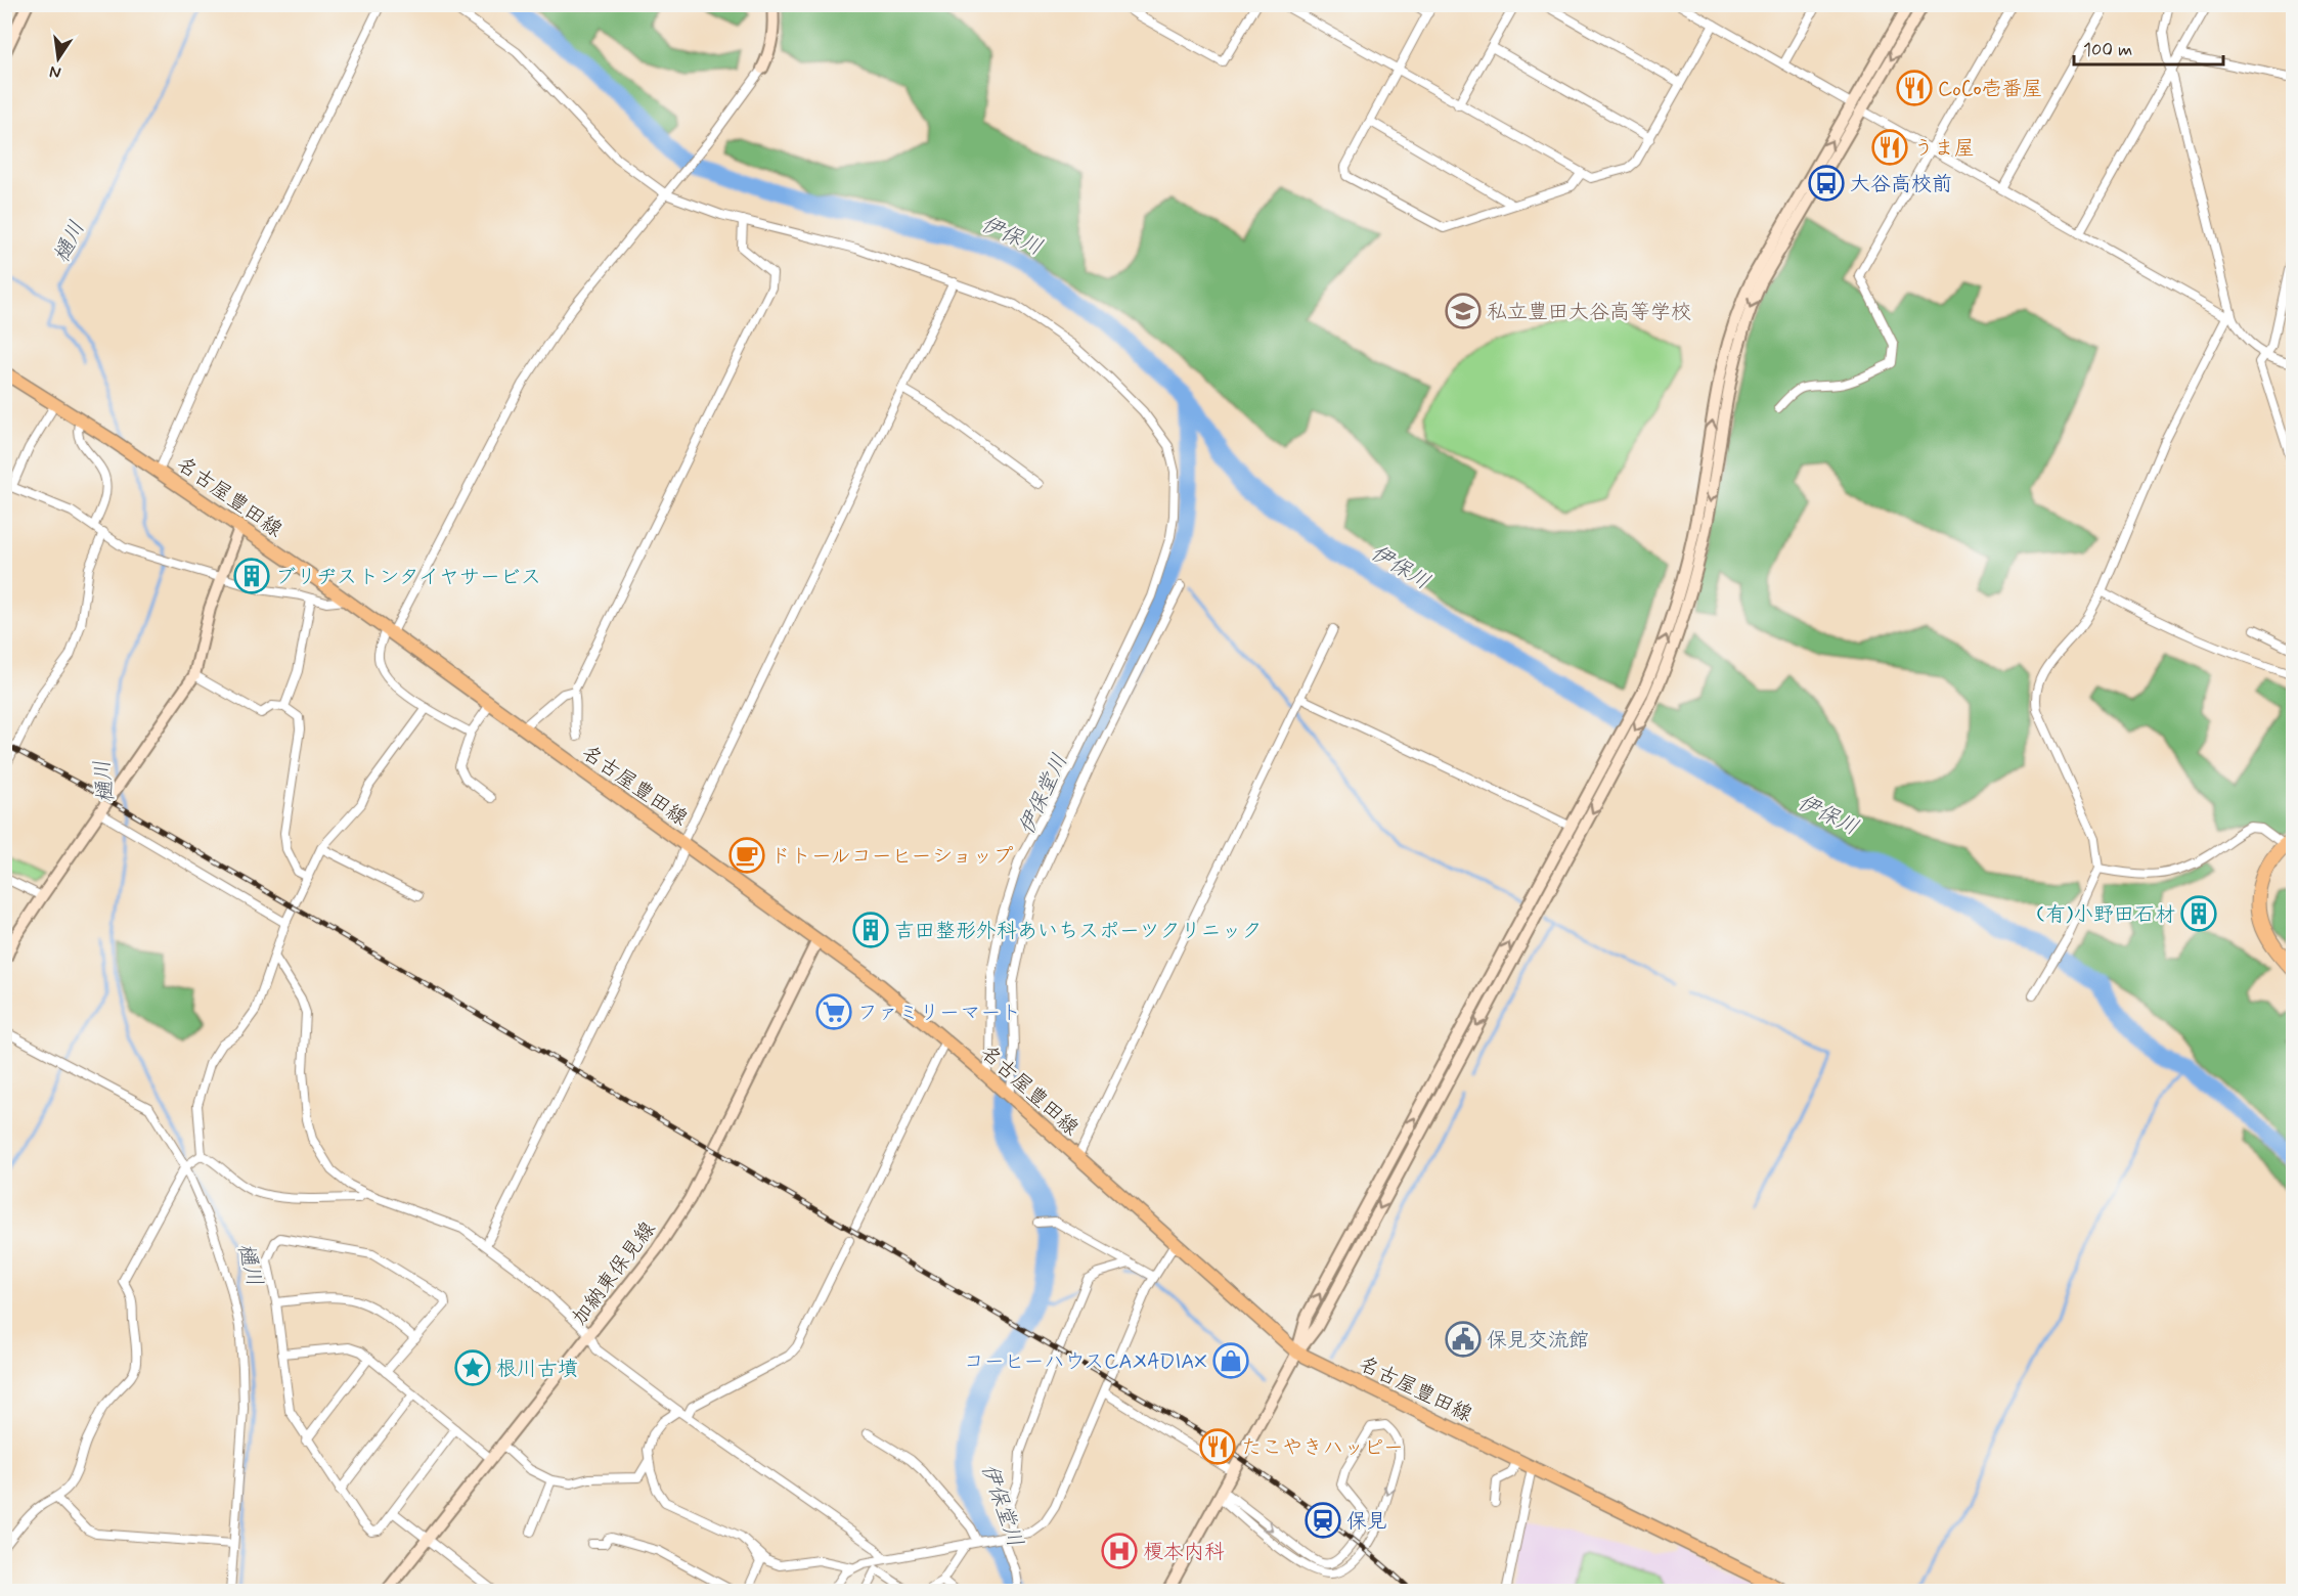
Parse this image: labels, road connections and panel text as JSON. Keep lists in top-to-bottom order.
{
  "streets": {
    "main road": ["名古屋豊田線"],
    "street": ["加納東保見線"]
  },
  "crossings": [
    ["名古屋豊田線", "加納東保見線"]
  ],
  "water": ["伊保川", "樋川", "伊保堂川"],
  "places": {
    "restaurant": ["CoCo壱番屋", "うま屋", "たこやきハッピー"],
    "bus stop": ["大谷高校前"],
    "school or university": ["私立豊田大谷高等学校"],
    "building": ["ブリヂストンタイヤサービス", "(有)小野田石材", "吉田整形外科あいちスポーツクリニック"],
    "cafe": ["ドトールコーヒーショップ"],
    "supermarket": ["ファミリーマート"],
    "public building": ["保見交流館"],
    "shop": ["コーヒーハウスCAXADIAX"],
    "place": ["根川古墳"],
    "station": ["保見"],
    "hospital": ["榎本内科"]
  },
  "scale_bar": "100 m",
  "north": "bottom"
}
